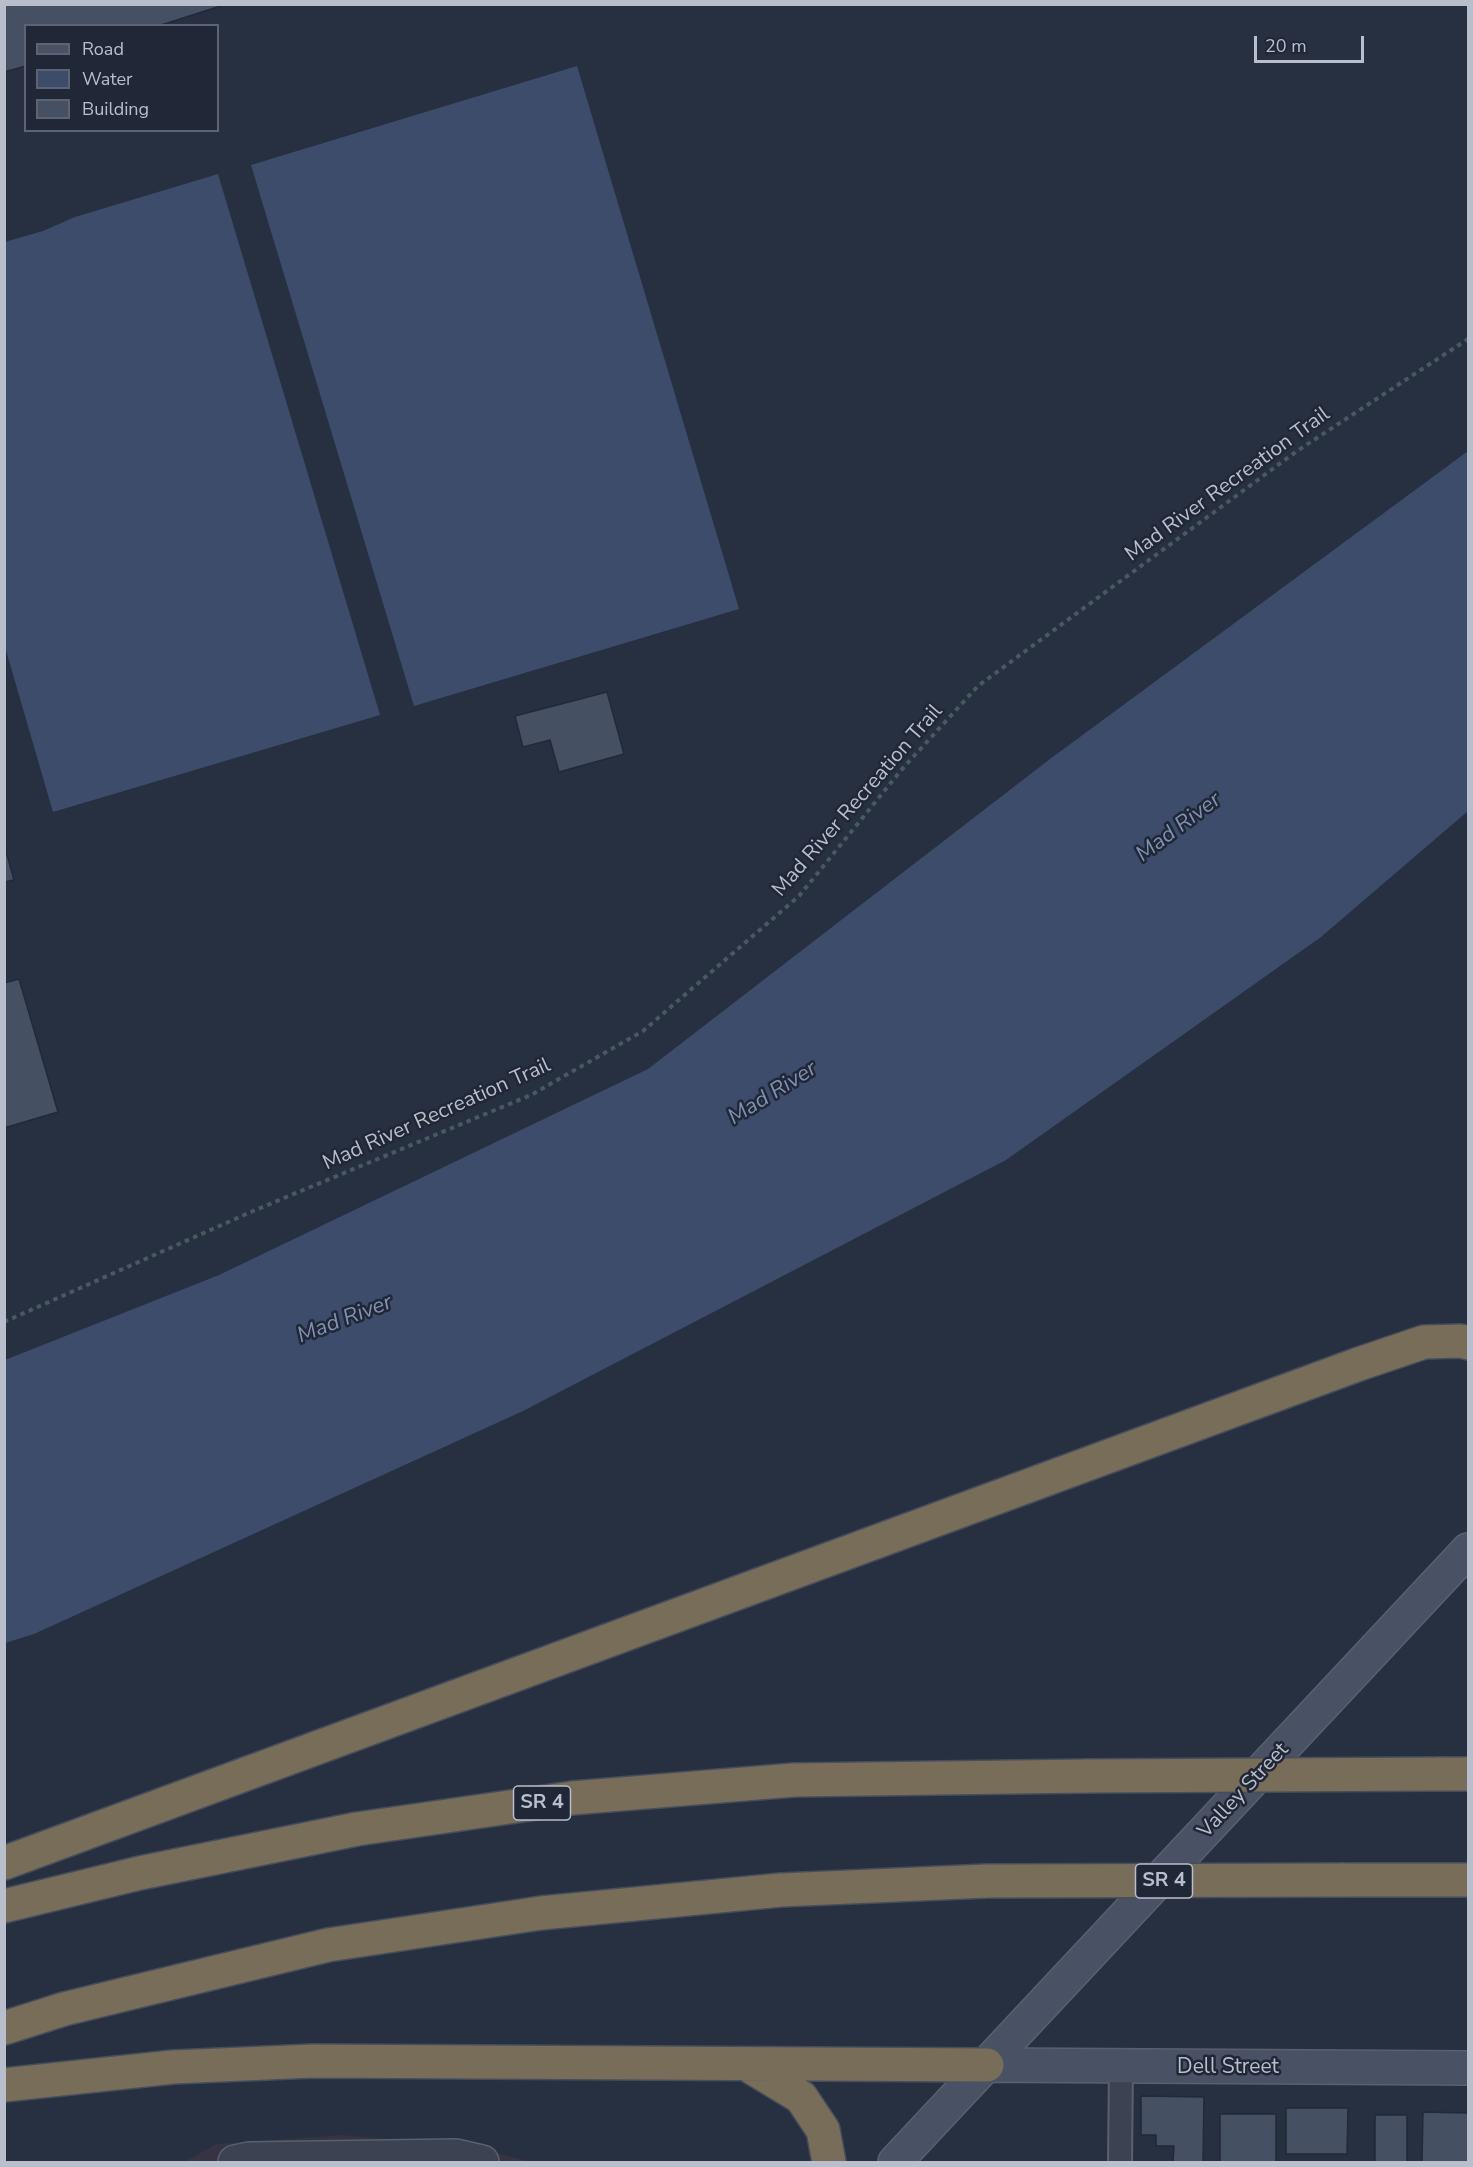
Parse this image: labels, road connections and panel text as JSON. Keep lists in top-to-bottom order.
{
  "streets": {
    "highway": ["SR 4"],
    "main road": ["Valley Street", "Dell Street"],
    "path": ["Mad River Recreation Trail"]
  },
  "crossings": [
    ["Valley Street", "Dell Street"]
  ],
  "water": ["Mad River"],
  "legend": ["Road", "Water", "Building"],
  "scale_bar": "20 m"
}
